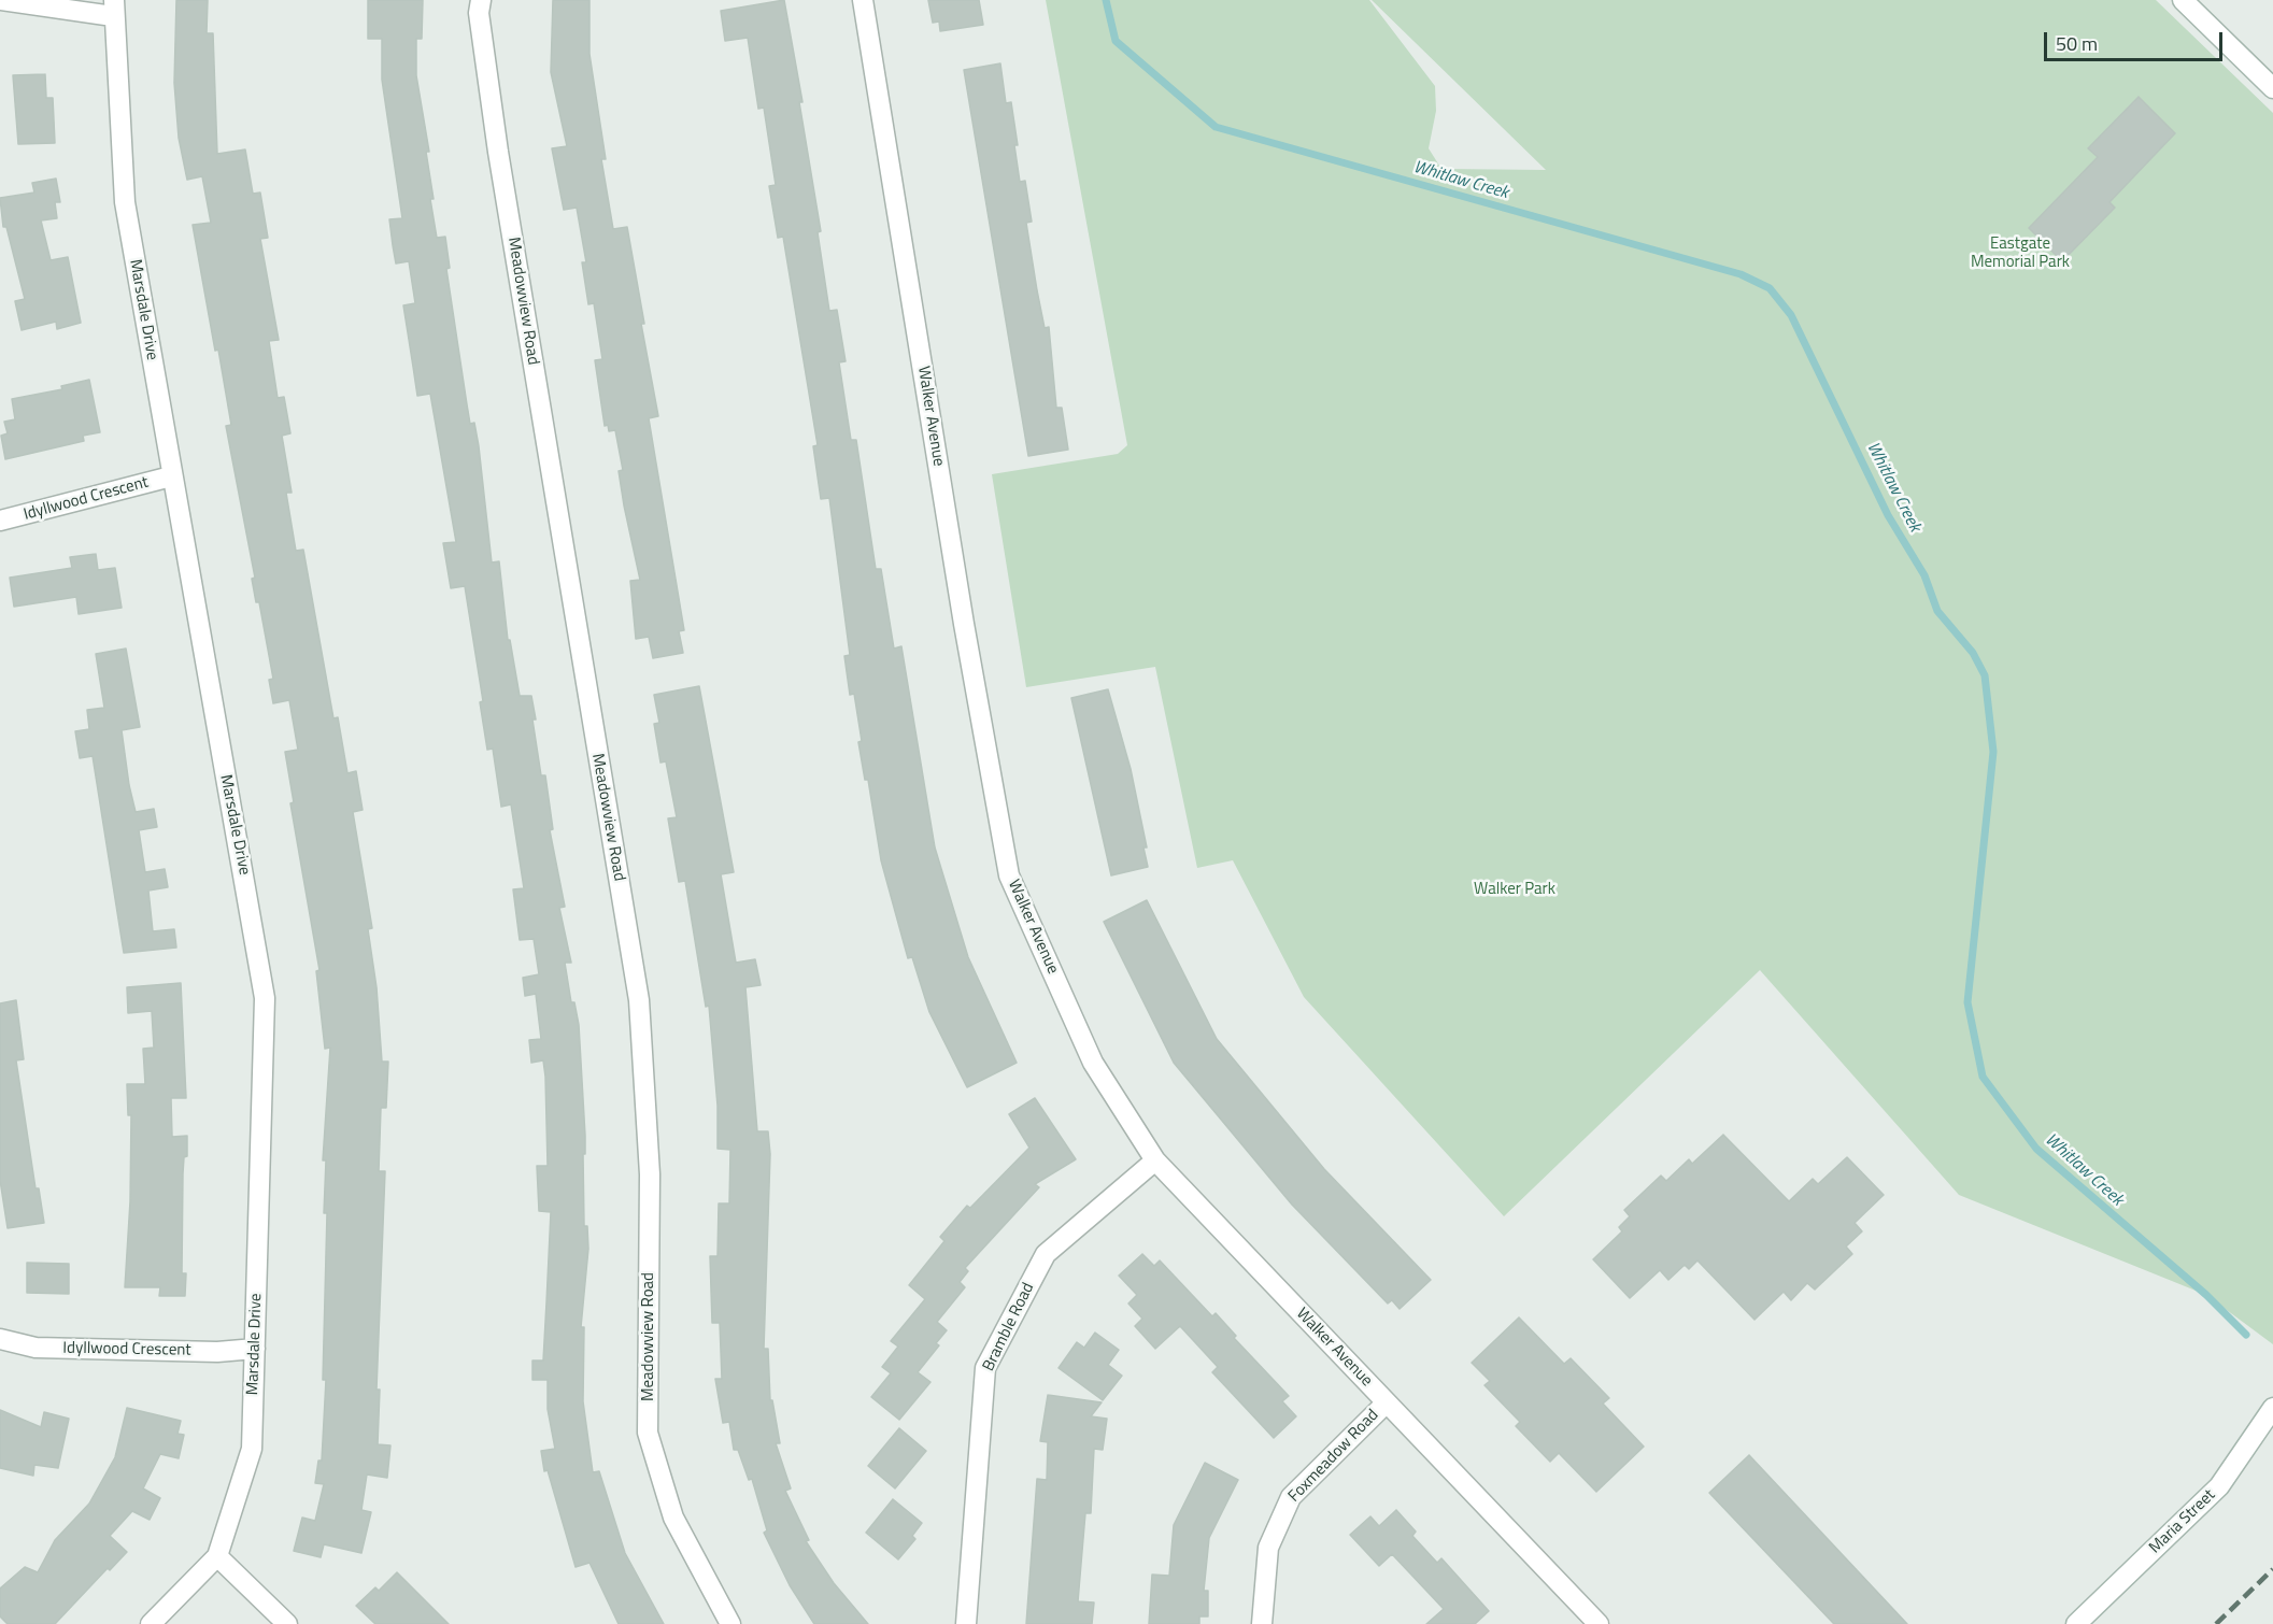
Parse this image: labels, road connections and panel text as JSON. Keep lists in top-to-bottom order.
{
  "streets": {
    "street": [
      "Meadowview Road",
      "Marsdale Drive",
      "Walker Avenue",
      "Idyllwood Crescent",
      "Bramble Road",
      "Foxmeadow Road",
      "Maria Street"
    ]
  },
  "crossings": [
    ["Marsdale Drive", "Idyllwood Crescent"],
    ["Walker Avenue", "Bramble Road"],
    ["Walker Avenue", "Foxmeadow Road"]
  ],
  "water": ["Whitlaw Creek"],
  "parks": ["Eastgate Memorial Park", "Walker Park"],
  "scale_bar": "50 m"
}
